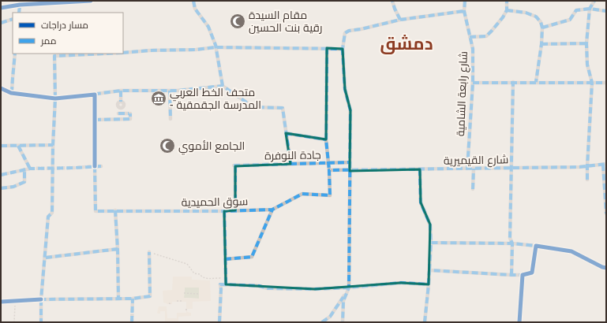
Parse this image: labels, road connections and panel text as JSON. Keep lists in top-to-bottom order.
{
  "streets": {
    "street": [
      "شارع رابعة الشامية",
      "جادة النوفرة",
      "شارع القيميرية",
      "سوق الحميدية"
    ]
  },
  "crossings": [
    ["شارع رابعة الشامية", "شارع القيميرية"],
    ["جادة النوفرة", "سوق الحميدية"]
  ],
  "districts": ["دمشق"],
  "places": {
    "mosque": ["مقام السيدة رقية بنت الحسين", "الجامع الأموي"],
    "museum": ["متحف الخط العربي - المدرسة الجقمقية"]
  },
  "legend": ["مسار دراجات", "ممر"]
}
